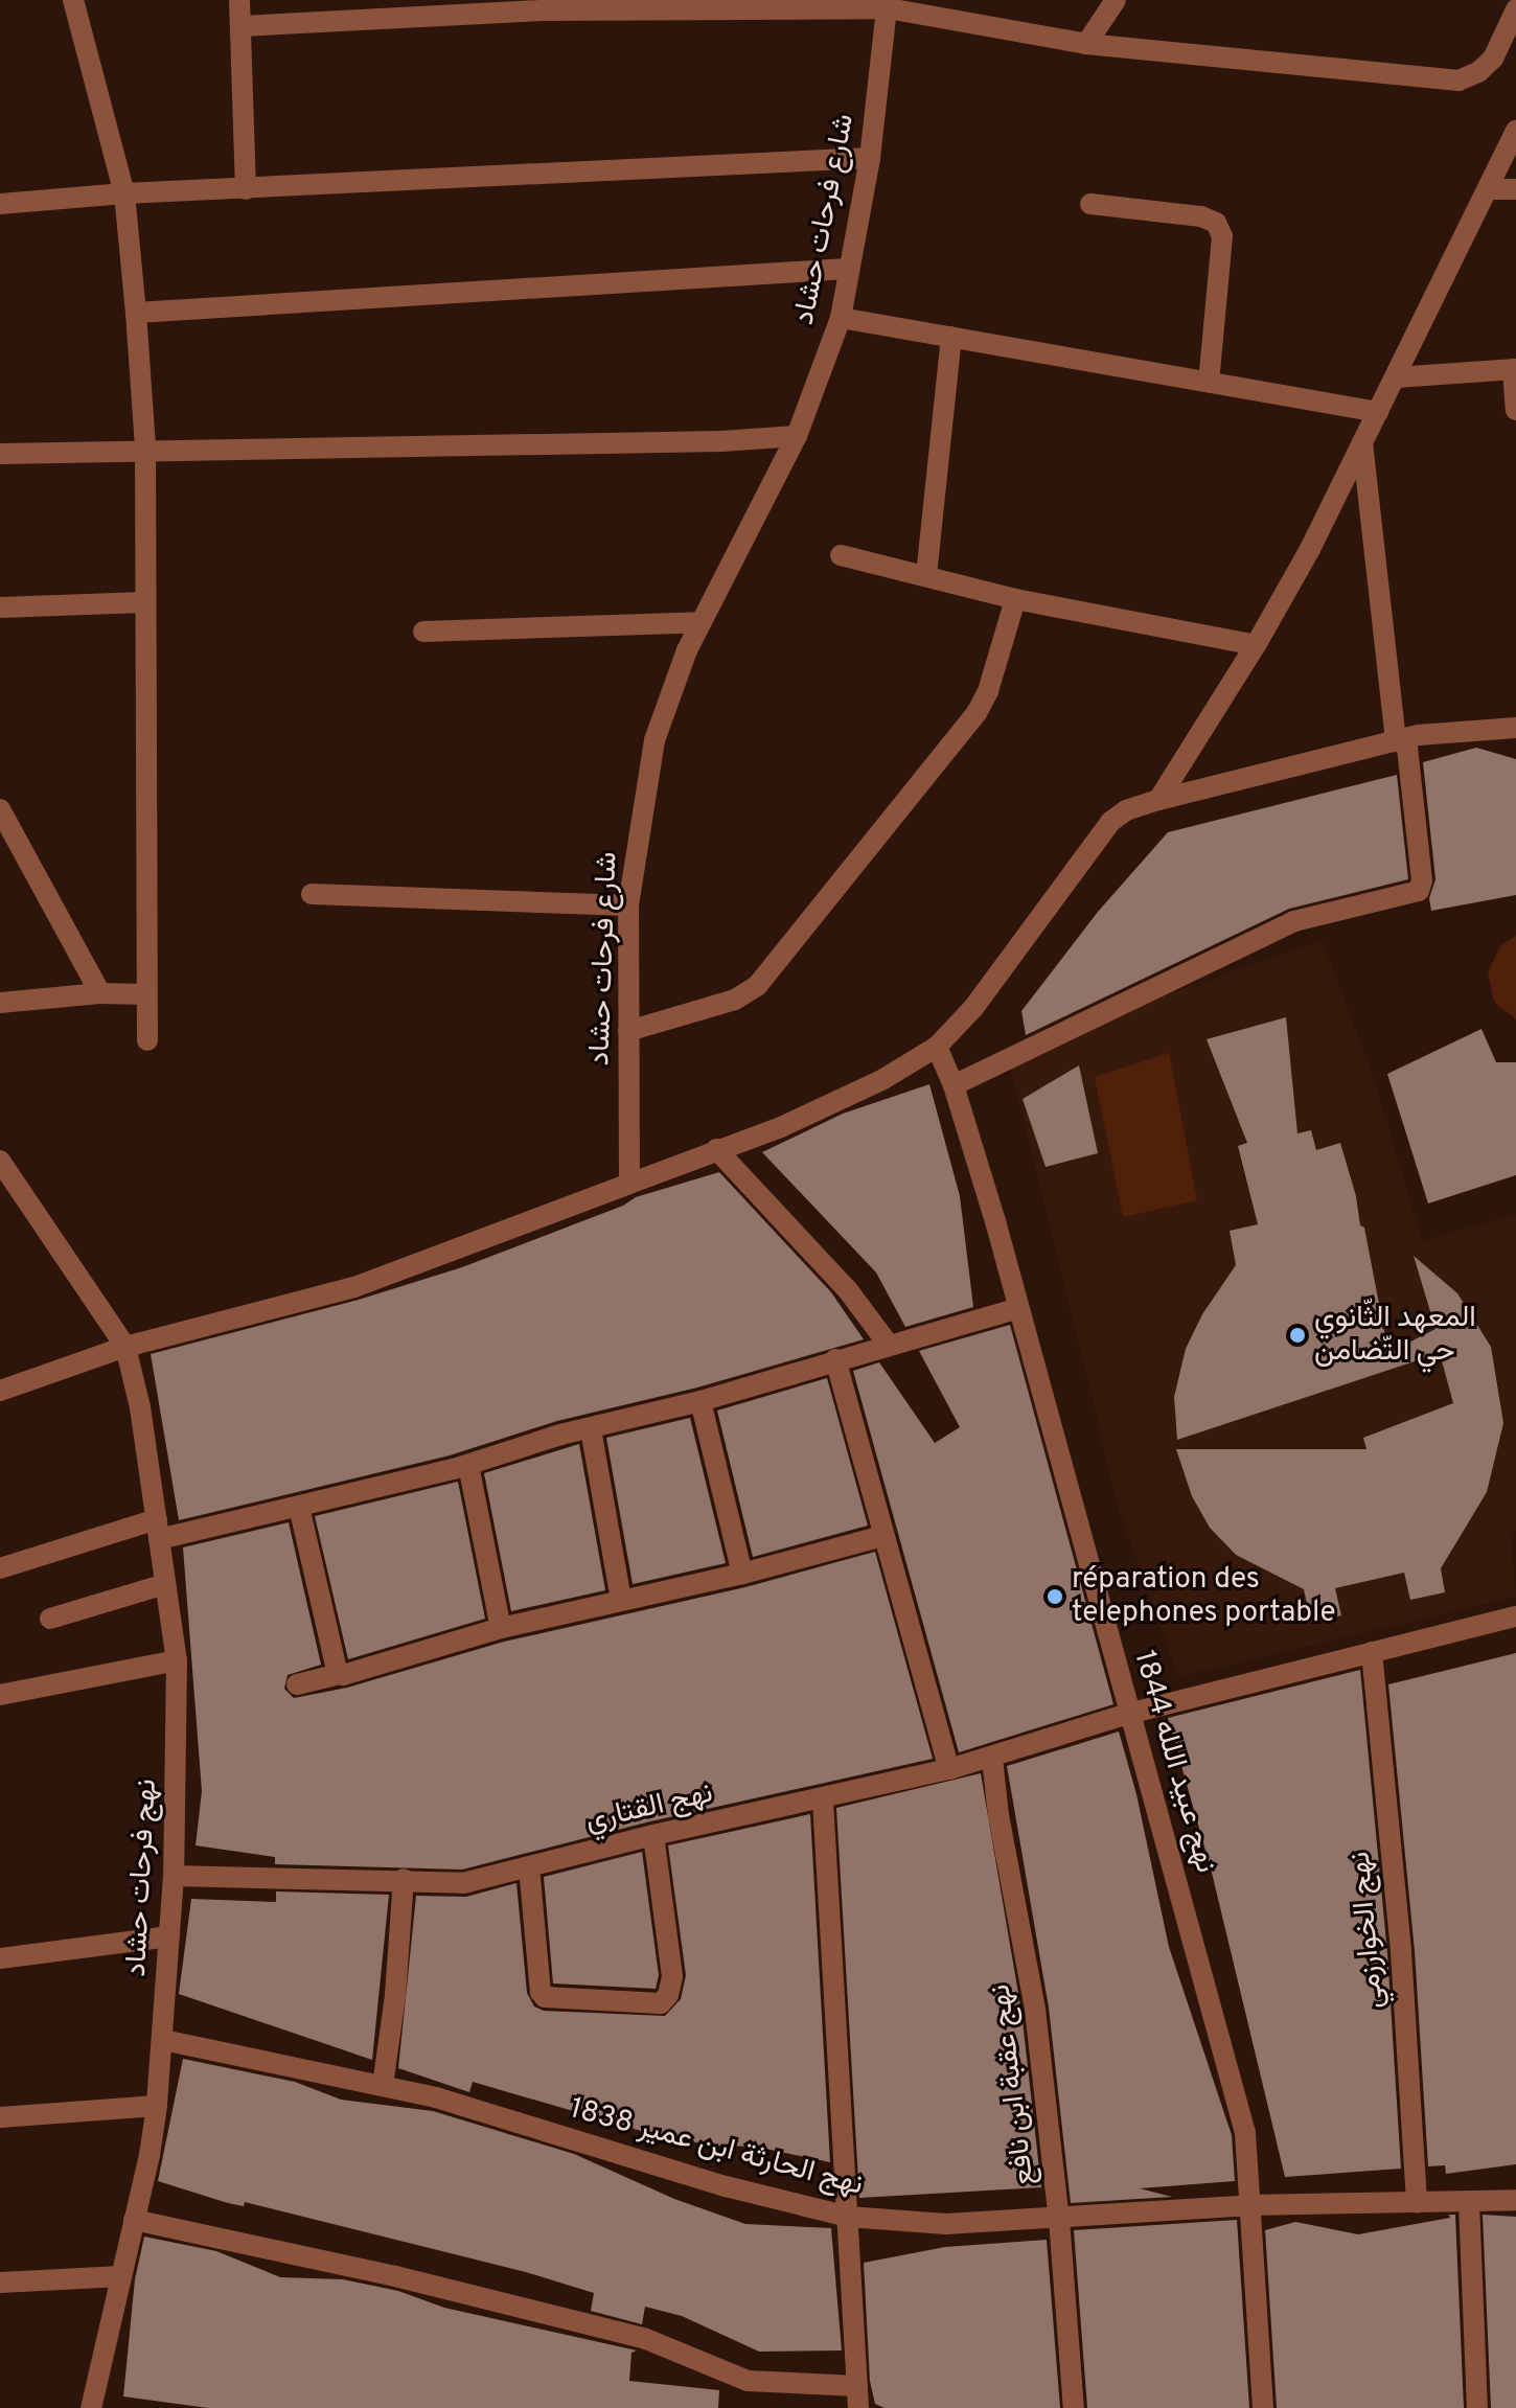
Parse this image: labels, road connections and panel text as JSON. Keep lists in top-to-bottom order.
{
  "streets": {
    "street": [
      "شارع فرحات حشاد",
      "نهج عبيد اللله 1844",
      "نهج القتاري",
      "نهج فرحات حشاد",
      "نهج الخوارزمي",
      "نهج عقبة ابن نافع",
      "نهج الحارثة ابن عمير 1838"
    ]
  },
  "crossings": [
    ["نهج عبيد اللله 1844", "نهج القتاري"],
    ["نهج عبيد اللله 1844", "نهج الحارثة ابن عمير 1838"],
    ["نهج القتاري", "نهج فرحات حشاد"],
    ["نهج القتاري", "نهج الخوارزمي"],
    ["نهج القتاري", "نهج عقبة ابن نافع"],
    ["نهج فرحات حشاد", "نهج الحارثة ابن عمير 1838"],
    ["نهج الخوارزمي", "نهج الحارثة ابن عمير 1838"],
    ["نهج عقبة ابن نافع", "نهج الحارثة ابن عمير 1838"]
  ],
  "places": ["المعهد الثّانوي حي التّضامن", "réparation des telephones portable"]
}
